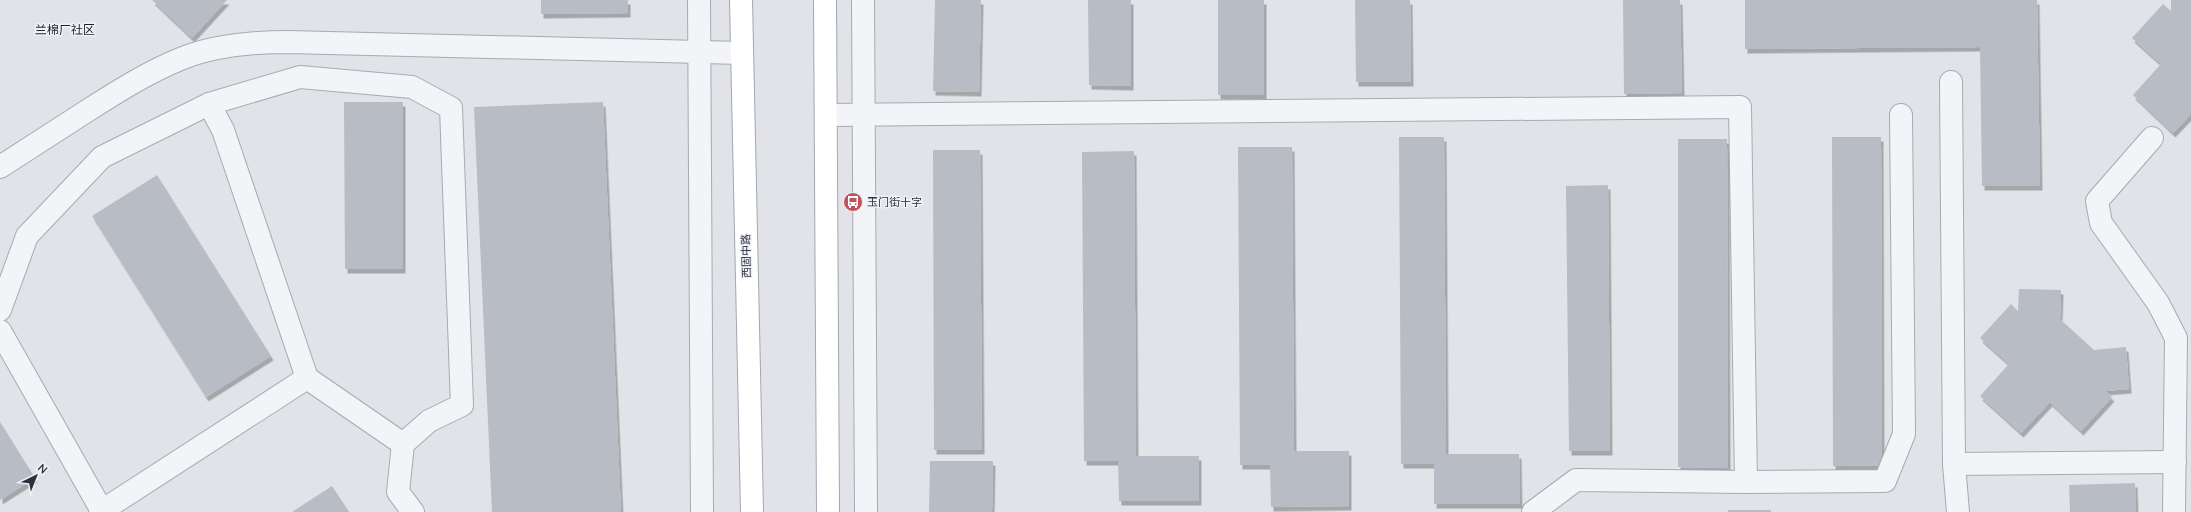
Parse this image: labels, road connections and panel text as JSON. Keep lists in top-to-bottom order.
{
  "streets": {
    "main road": ["西固中路"]
  },
  "districts": ["兰棉厂社区"],
  "places": {
    "bus stop": ["玉门街十字"]
  },
  "north": "top right"
}
